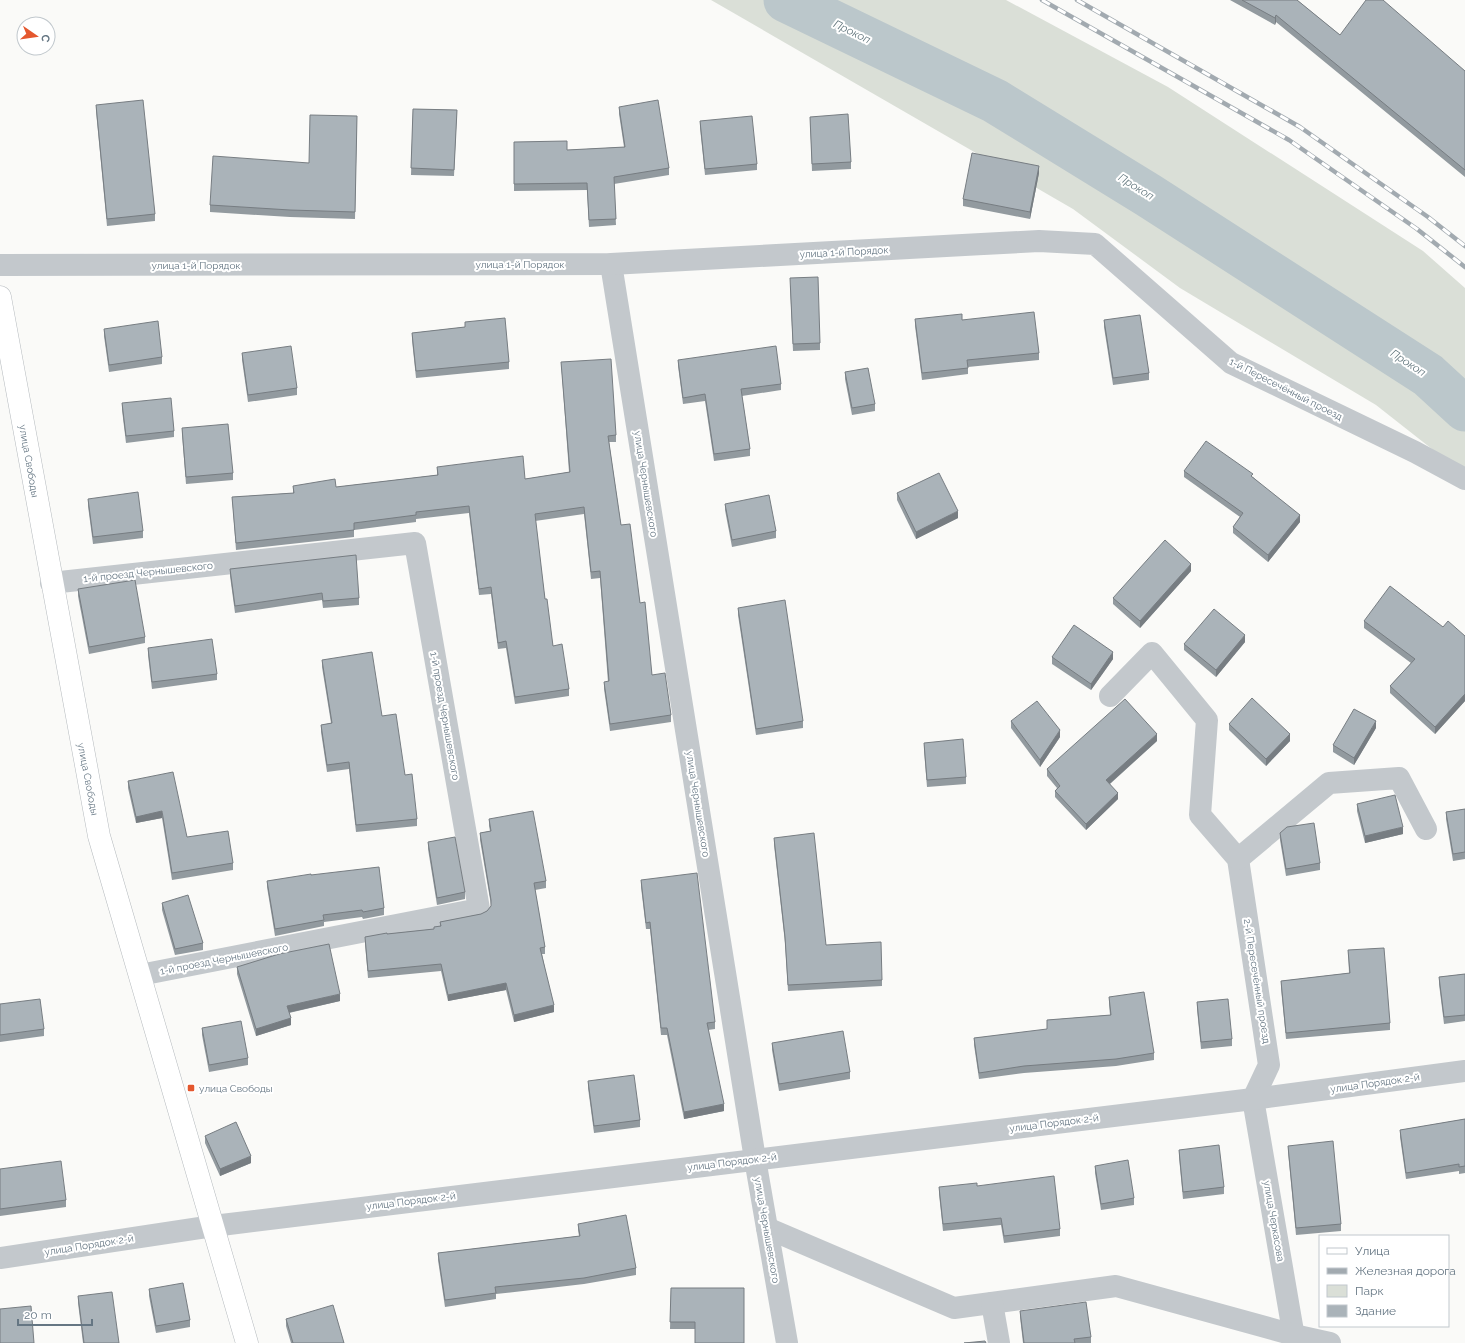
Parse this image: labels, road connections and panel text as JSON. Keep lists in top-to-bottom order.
{
  "streets": {
    "main road": ["улица Свободы"],
    "street": [
      "улица 1-й Порядок",
      "1-й Пересечённый проезд",
      "улица Чернышевского",
      "1-й проезд Чернышевского",
      "2-й Пересечённый проезд",
      "улица Порядок 2-й",
      "улица Черкасова"
    ]
  },
  "crossings": [
    ["улица 1-й Порядок", "1-й Пересечённый проезд"],
    ["улица 1-й Порядок", "улица Чернышевского"],
    ["улица Свободы", "1-й проезд Чернышевского"],
    ["улица Свободы", "улица Порядок 2-й"],
    ["улица Чернышевского", "улица Порядок 2-й"],
    ["2-й Пересечённый проезд", "улица Порядок 2-й"],
    ["2-й Пересечённый проезд", "улица Черкасова"],
    ["улица Порядок 2-й", "улица Черкасова"]
  ],
  "water": ["Прокоп"],
  "places": {
    "transit": ["улица Свободы"]
  },
  "legend": [
    "Улица",
    "Железная дорога",
    "Парк",
    "Здание"
  ],
  "scale_bar": "20 m",
  "north": "right"
}
